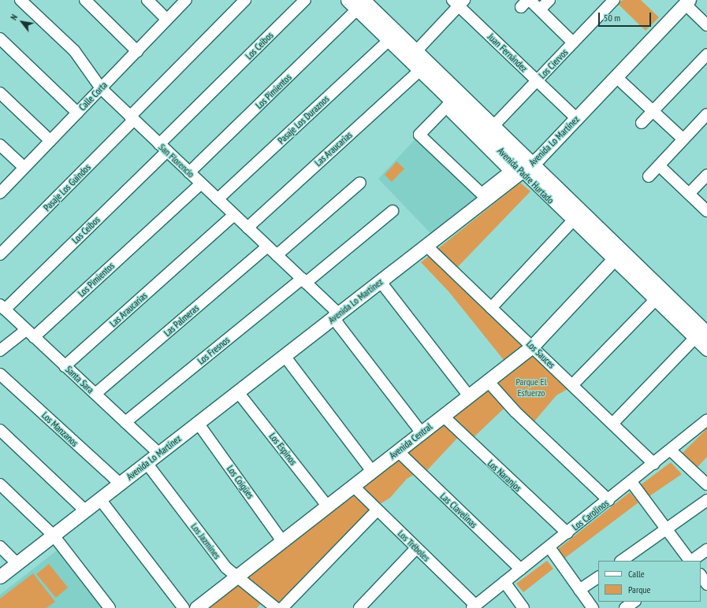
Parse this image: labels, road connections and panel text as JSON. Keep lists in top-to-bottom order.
{
  "streets": {
    "main road": ["Avenida Lo Martínez", "Avenida Padre Hurtado", "Avenida Central"],
    "street": [
      "Los Ceibos",
      "Juan Fernández",
      "Los Ciervos",
      "Los Pimientos",
      "Calle Corta",
      "Pasaje Los Duraznos",
      "Las Araucarias",
      "San Florencio",
      "Pasaje Los Guindos",
      "Las Palmeras",
      "Los Fresnos",
      "Los Sauces",
      "Santa Sara",
      "Los Manzanos",
      "Los Espinos",
      "Los Naranjos",
      "Los Coigües",
      "Las Clavelinas",
      "Los Carolinos",
      "Los Jazmines",
      "Los Tréboles"
    ]
  },
  "crossings": [
    ["Los Ceibos", "San Florencio"],
    ["Los Ceibos", "Santa Sara"],
    ["Juan Fernández", "Los Ciervos"],
    ["Juan Fernández", "Avenida Lo Martínez"],
    ["Los Ciervos", "Avenida Padre Hurtado"],
    ["Los Pimientos", "San Florencio"],
    ["Los Pimientos", "Avenida Padre Hurtado"],
    ["Los Pimientos", "Santa Sara"],
    ["Calle Corta", "San Florencio"],
    ["Pasaje Los Duraznos", "San Florencio"],
    ["Pasaje Los Duraznos", "Avenida Padre Hurtado"],
    ["Avenida Lo Martínez", "San Florencio"],
    ["Avenida Lo Martínez", "Avenida Padre Hurtado"],
    ["Avenida Lo Martínez", "Los Sauces"],
    ["Avenida Lo Martínez", "Santa Sara"],
    ["Avenida Lo Martínez", "Los Manzanos"],
    ["Avenida Lo Martínez", "Los Espinos"],
    ["Avenida Lo Martínez", "Los Coigües"],
    ["Avenida Lo Martínez", "Los Jazmines"],
    ["Las Araucarias", "San Florencio"],
    ["Las Araucarias", "Avenida Padre Hurtado"],
    ["Las Araucarias", "Santa Sara"],
    ["San Florencio", "Pasaje Los Guindos"],
    ["San Florencio", "Las Palmeras"],
    ["San Florencio", "Los Fresnos"],
    ["Avenida Padre Hurtado", "Avenida Central"],
    ["Las Palmeras", "Santa Sara"],
    ["Los Fresnos", "Santa Sara"],
    ["Los Sauces", "Avenida Central"],
    ["Los Sauces", "Los Carolinos"],
    ["Avenida Central", "Los Espinos"],
    ["Avenida Central", "Los Naranjos"],
    ["Avenida Central", "Los Coigües"],
    ["Avenida Central", "Las Clavelinas"],
    ["Avenida Central", "Los Jazmines"],
    ["Avenida Central", "Los Tréboles"],
    ["Los Naranjos", "Los Carolinos"],
    ["Las Clavelinas", "Los Carolinos"],
    ["Los Carolinos", "Los Tréboles"]
  ],
  "parks": ["Parque El Esfuerzo"],
  "legend": ["Calle", "Parque"],
  "scale_bar": "50 m",
  "north": "top left"
}
